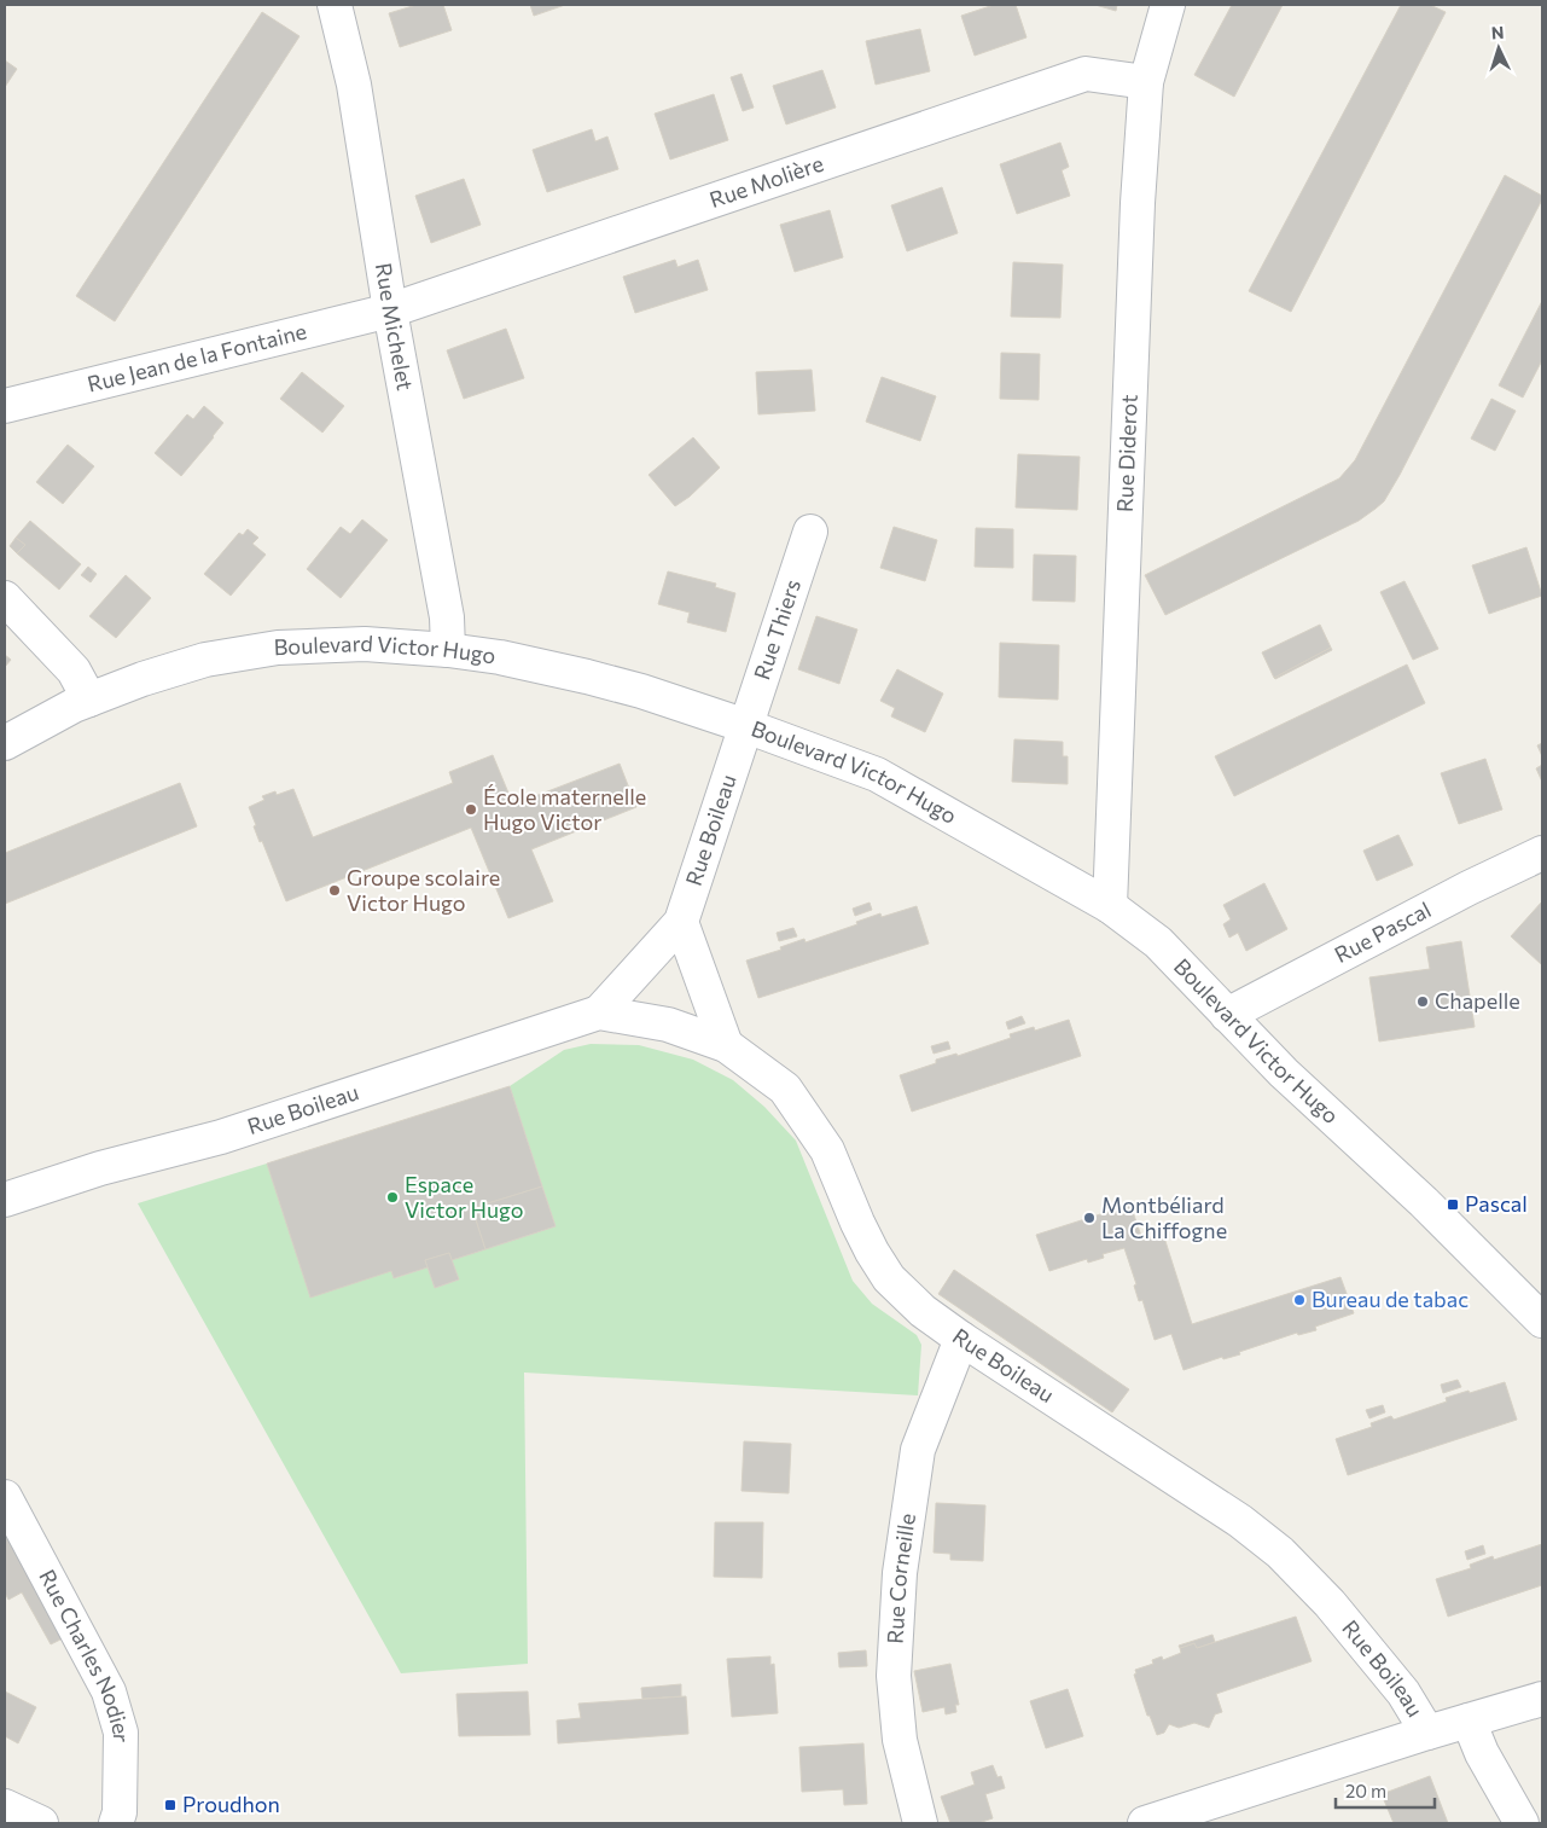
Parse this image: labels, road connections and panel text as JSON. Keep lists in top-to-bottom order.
{
  "streets": {
    "street": [
      "Rue Molière",
      "Rue Michelet",
      "Rue Jean de la Fontaine",
      "Rue Diderot",
      "Rue Thiers",
      "Boulevard Victor Hugo",
      "Rue Boileau",
      "Rue Pascal",
      "Rue Corneille",
      "Rue Charles Nodier"
    ]
  },
  "crossings": [
    ["Rue Molière", "Rue Michelet"],
    ["Rue Molière", "Rue Jean de la Fontaine"],
    ["Rue Molière", "Rue Diderot"],
    ["Rue Michelet", "Rue Jean de la Fontaine"],
    ["Rue Michelet", "Boulevard Victor Hugo"],
    ["Rue Diderot", "Boulevard Victor Hugo"],
    ["Rue Thiers", "Boulevard Victor Hugo"],
    ["Rue Thiers", "Rue Boileau"],
    ["Boulevard Victor Hugo", "Rue Boileau"],
    ["Boulevard Victor Hugo", "Rue Pascal"],
    ["Rue Boileau", "Rue Corneille"]
  ],
  "places": {
    "other": [
      "École maternelle Hugo Victor",
      "Groupe scolaire Victor Hugo",
      "Chapelle",
      "Espace Victor Hugo",
      "Montbéliard La Chiffogne",
      "Bureau de tabac"
    ],
    "transit": ["Pascal", "Proudhon"]
  },
  "scale_bar": "20 m",
  "north": "top"
}
